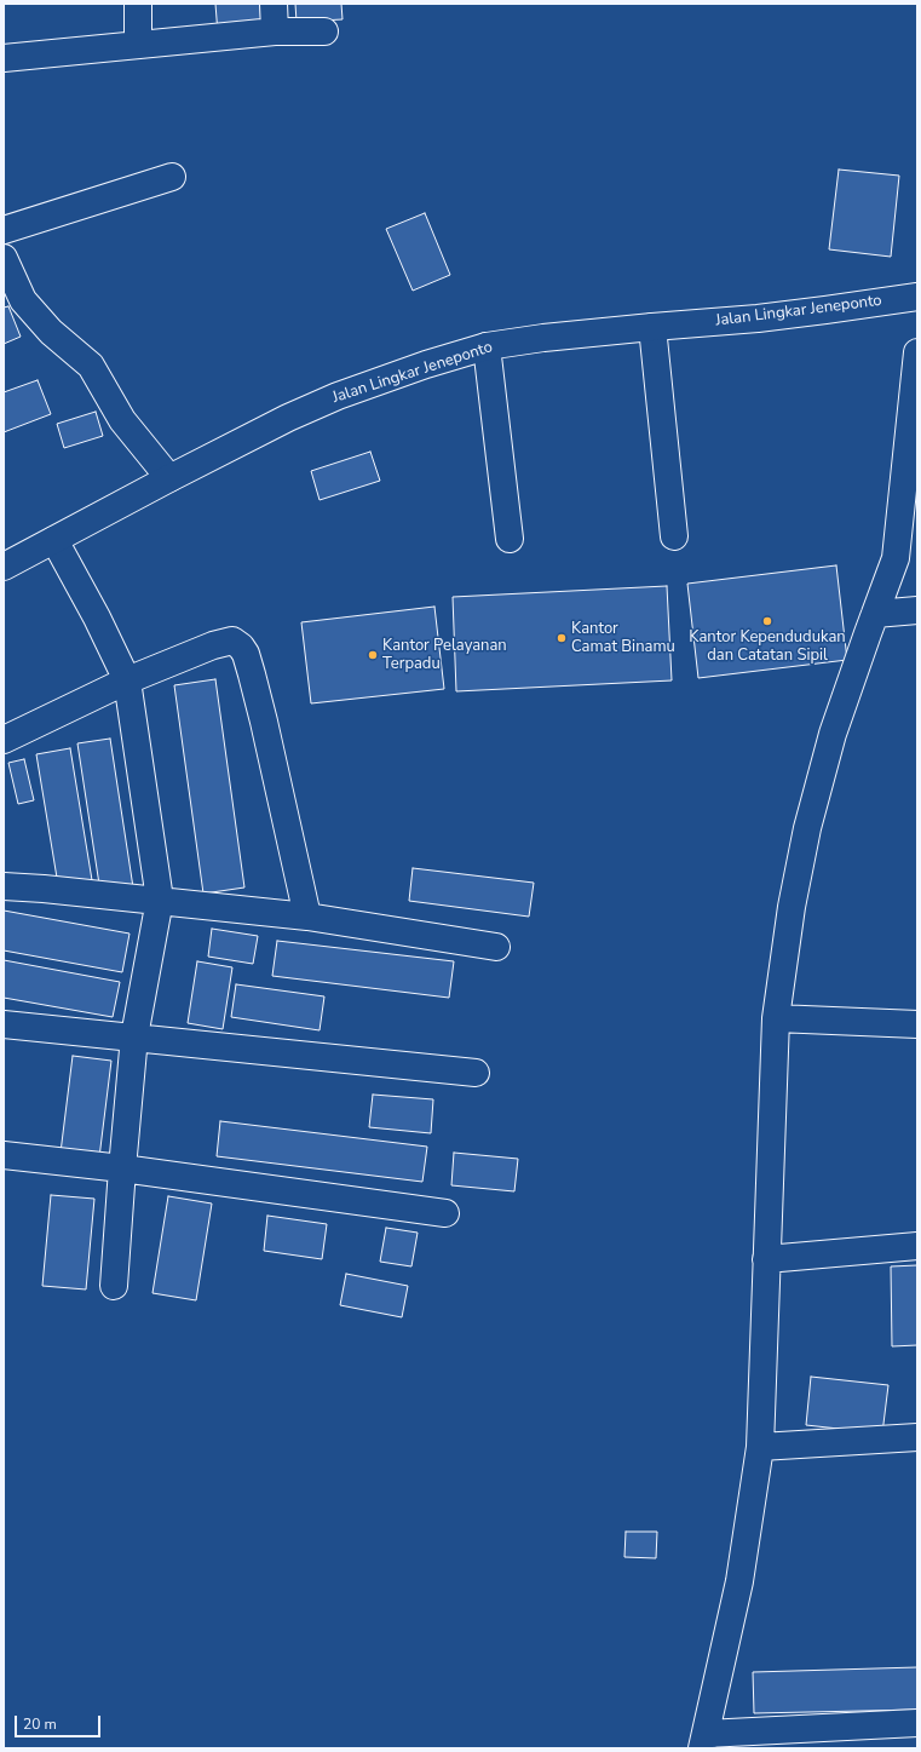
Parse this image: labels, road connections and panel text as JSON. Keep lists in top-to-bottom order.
{
  "streets": {
    "street": ["Jalan Lingkar Jeneponto"]
  },
  "places": ["Kantor Kependudukan dan Catatan Sipil", "Kantor Camat Binamu", "Kantor Pelayanan Terpadu"],
  "scale_bar": "20 m"
}
